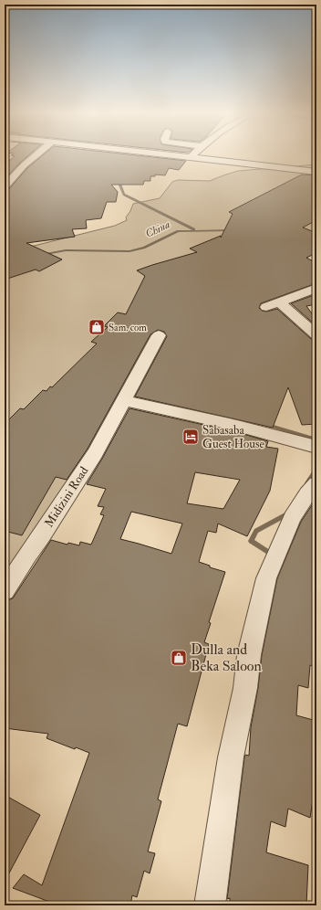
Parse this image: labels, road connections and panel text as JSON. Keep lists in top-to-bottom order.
{
  "streets": {
    "street": ["Midizini Road"]
  },
  "water": ["China"],
  "places": {
    "shop": ["Sam. com", "Dulla and Beka Saloon"],
    "hotel": ["Sabasaba Guest House"]
  }
}
